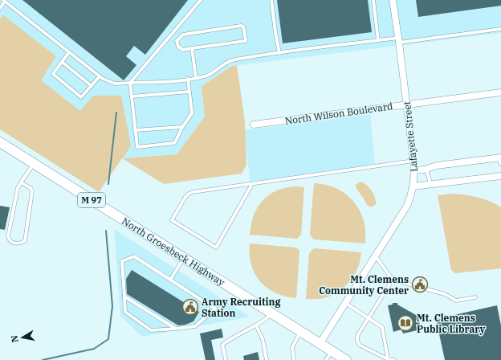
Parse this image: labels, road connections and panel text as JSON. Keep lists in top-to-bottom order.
{
  "streets": {
    "main road": ["M 97", "North Groesbeck Highway"],
    "street": ["North Wilson Boulevard", "Lafayette Street"]
  },
  "crossings": [
    ["North Wilson Boulevard", "Lafayette Street"],
    ["Lafayette Street", "North Groesbeck Highway"]
  ],
  "places": {
    "public building": ["Mt. Clemens Community Center", "Army Recruiting Station"],
    "library": ["Mt. Clemens Public Library"]
  },
  "north": "left"
}
